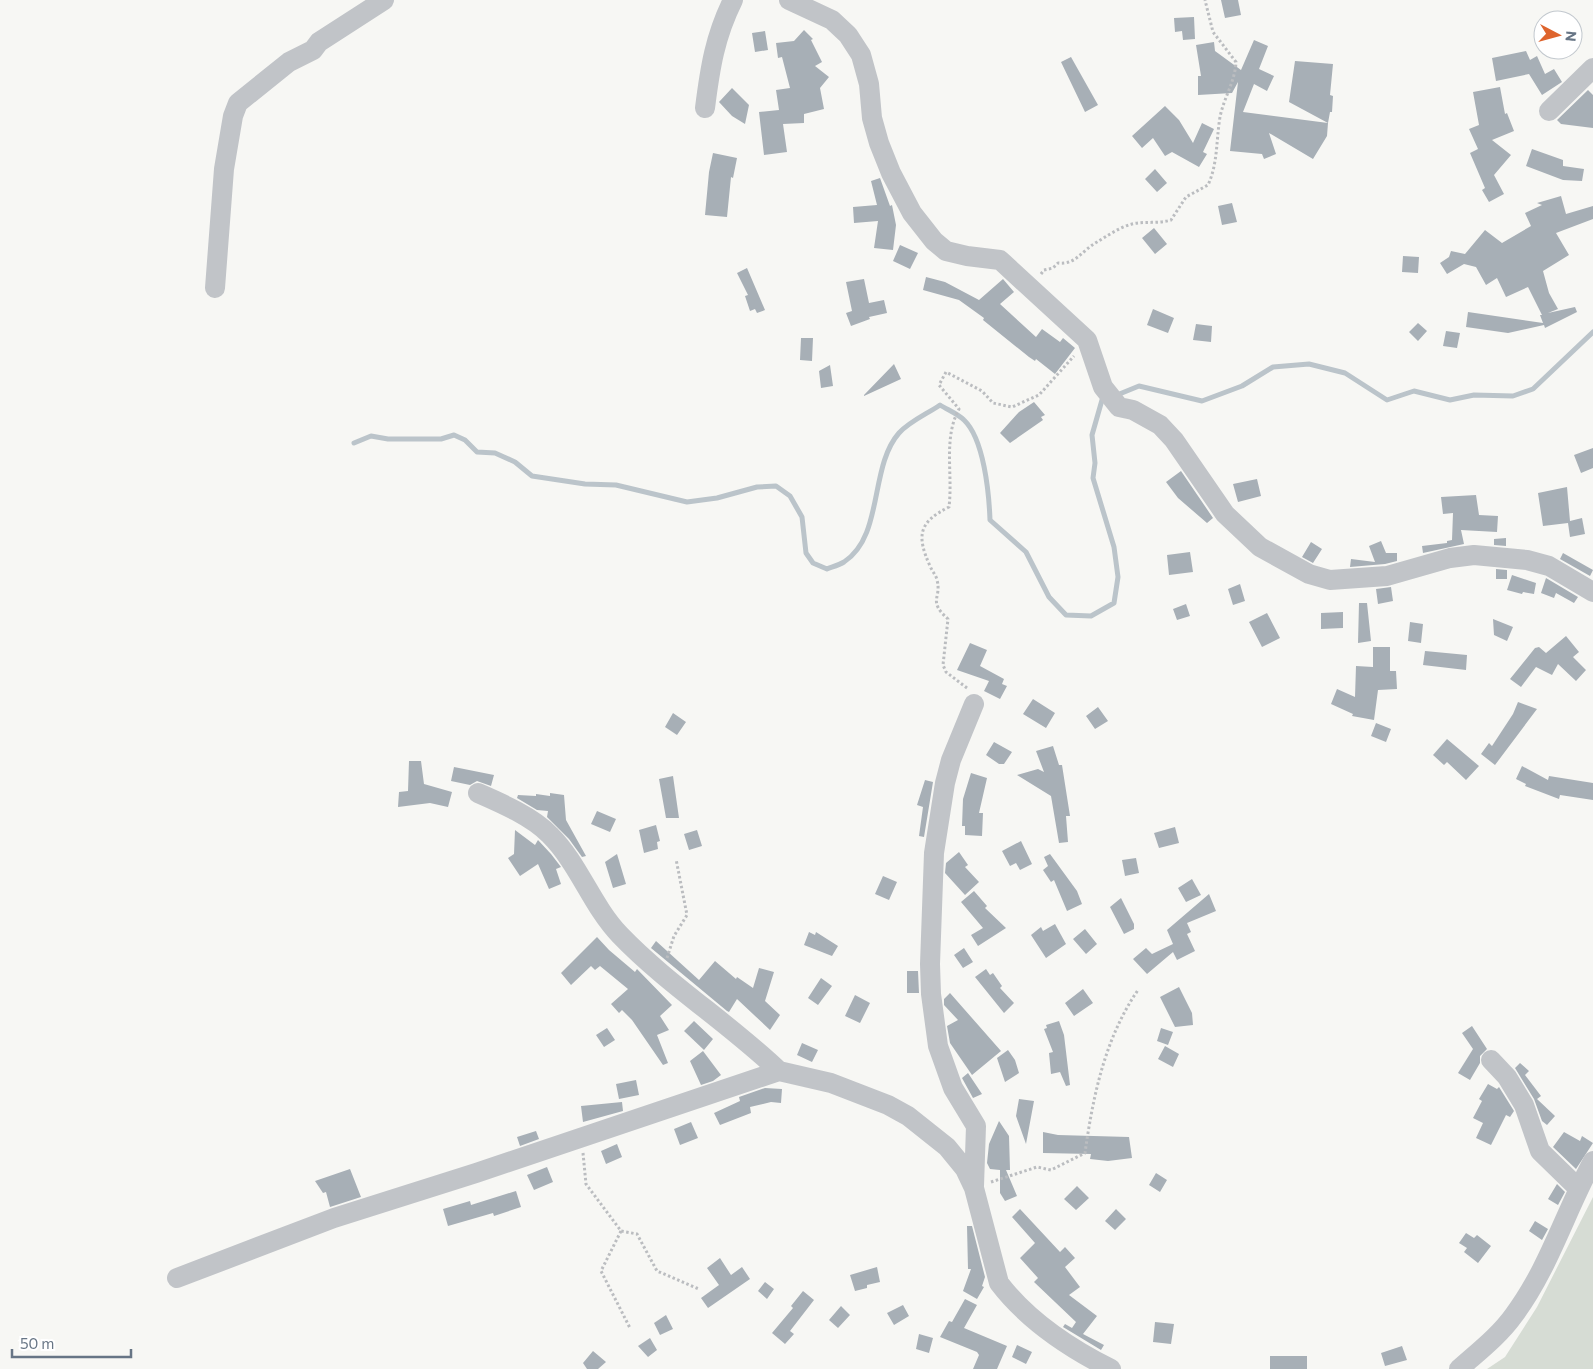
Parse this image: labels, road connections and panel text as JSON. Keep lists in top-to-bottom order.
{
  "scale_bar": "50 m",
  "north": "right"
}
